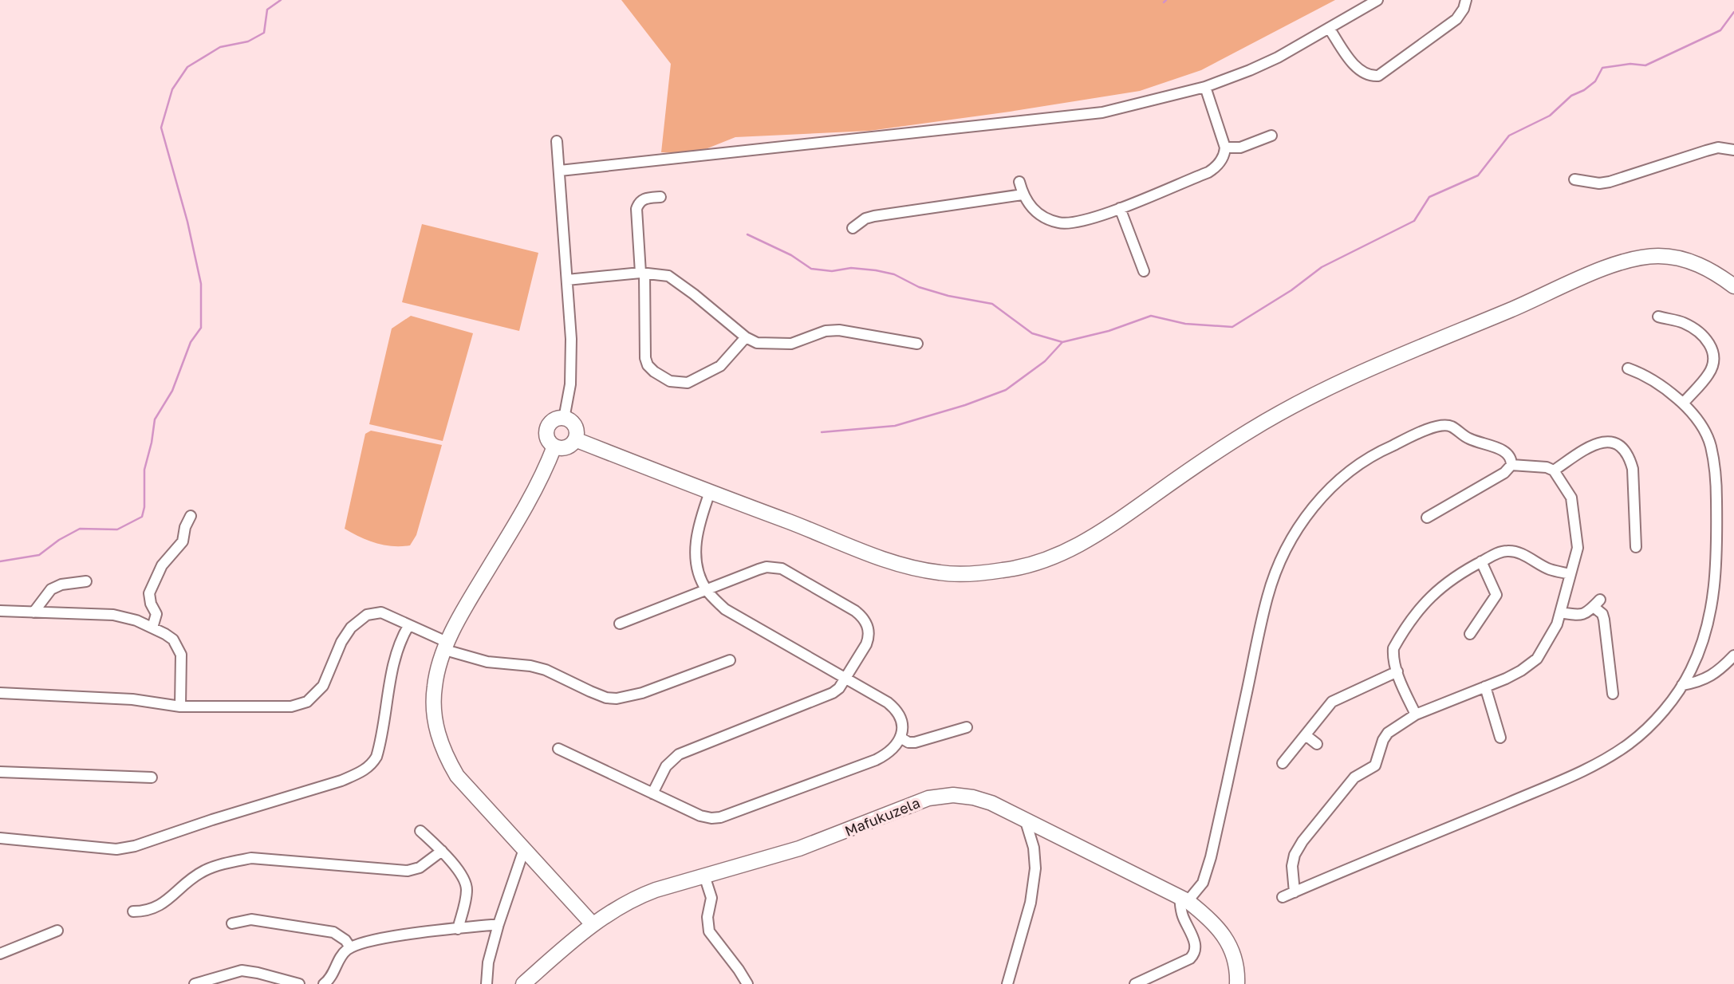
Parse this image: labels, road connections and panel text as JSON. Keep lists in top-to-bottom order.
{
  "streets": {
    "street": ["Mafukuzela"]
  }
}
